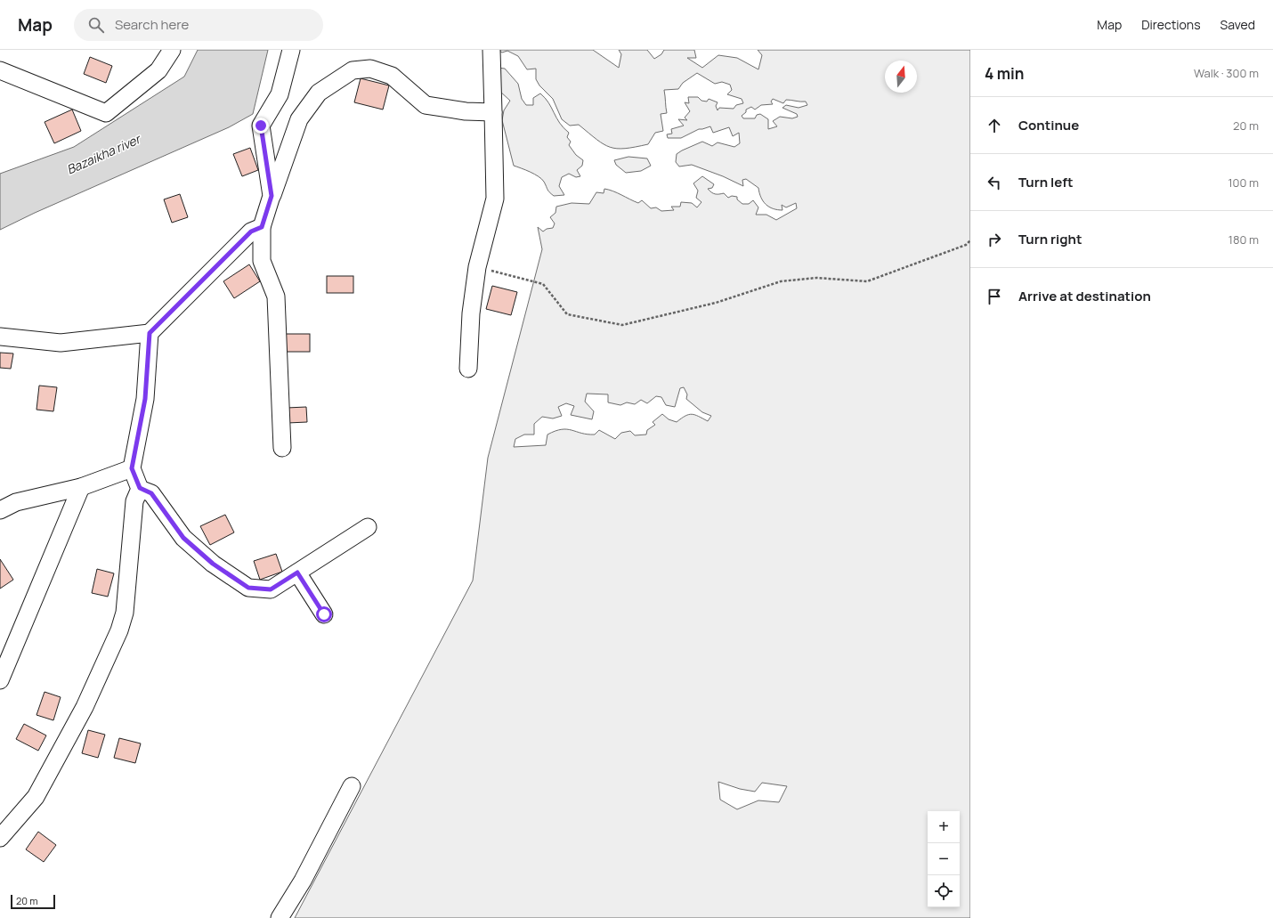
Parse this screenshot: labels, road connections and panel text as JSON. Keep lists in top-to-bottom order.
{
  "water": ["Bazaikha river"],
  "scale_bar": "20 m",
  "north": "top",
  "page": {
    "header": "Map",
    "search": "Search here",
    "nav": ["Map", "Directions", "Saved"],
    "heading": ["4 min", "Walk · 300 m"],
    "list": [
      ["Continue", "20 m"],
      ["Turn left", "100 m"],
      ["Turn right", "180 m"],
      "Arrive at destination"
    ],
    "map_buttons": ["+", "−"],
    "scale": "20 m"
  }
}
